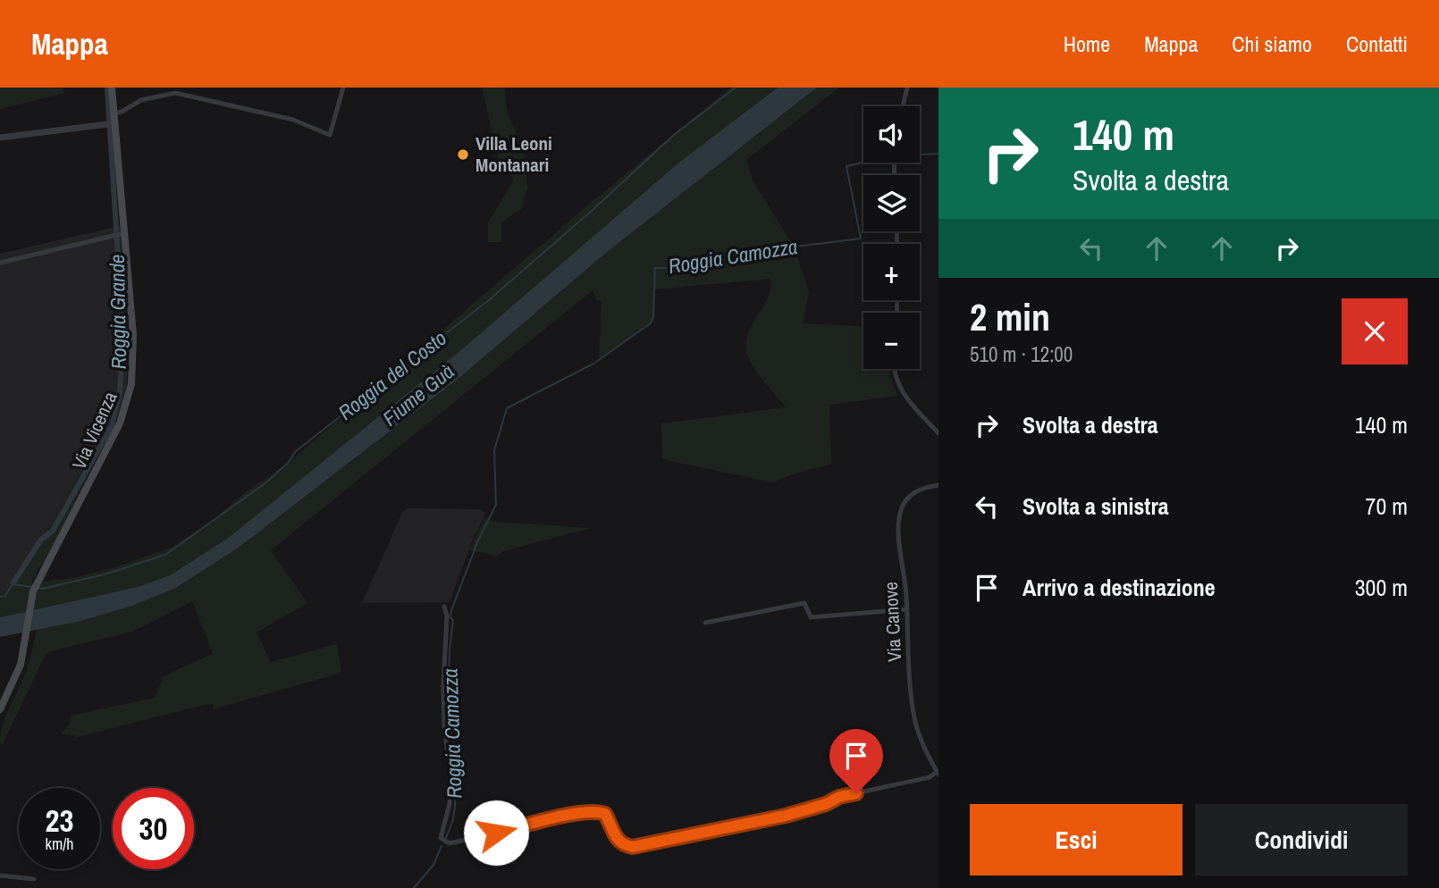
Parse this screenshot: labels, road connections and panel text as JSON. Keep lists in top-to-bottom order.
{
  "streets": {
    "main road": ["Via Vicenza"],
    "street": ["Via Canove"]
  },
  "water": [
    "Roggia Camozza",
    "Roggia Grande",
    "Roggia del Costo",
    "Fiume Guà"
  ],
  "places": ["Villa Leoni Montanari"],
  "page": {
    "header": "Mappa",
    "nav": [
      "Home",
      "Mappa",
      "Chi siamo",
      "Contatti"
    ],
    "turn": ["140 m", "Svolta a destra"],
    "map_buttons": ["+", "−"],
    "heading": ["2 min", "510 m · 12:00"],
    "list": [
      {
        "name": "Svolta a destra",
        "value": "140 m"
      },
      {
        "name": "Svolta a sinistra",
        "value": "70 m"
      },
      {
        "name": "Arrivo a destinazione",
        "value": "300 m"
      }
    ],
    "speed": "23 km/h",
    "limit": "30",
    "buttons": ["Esci", "Condividi"]
  }
}
